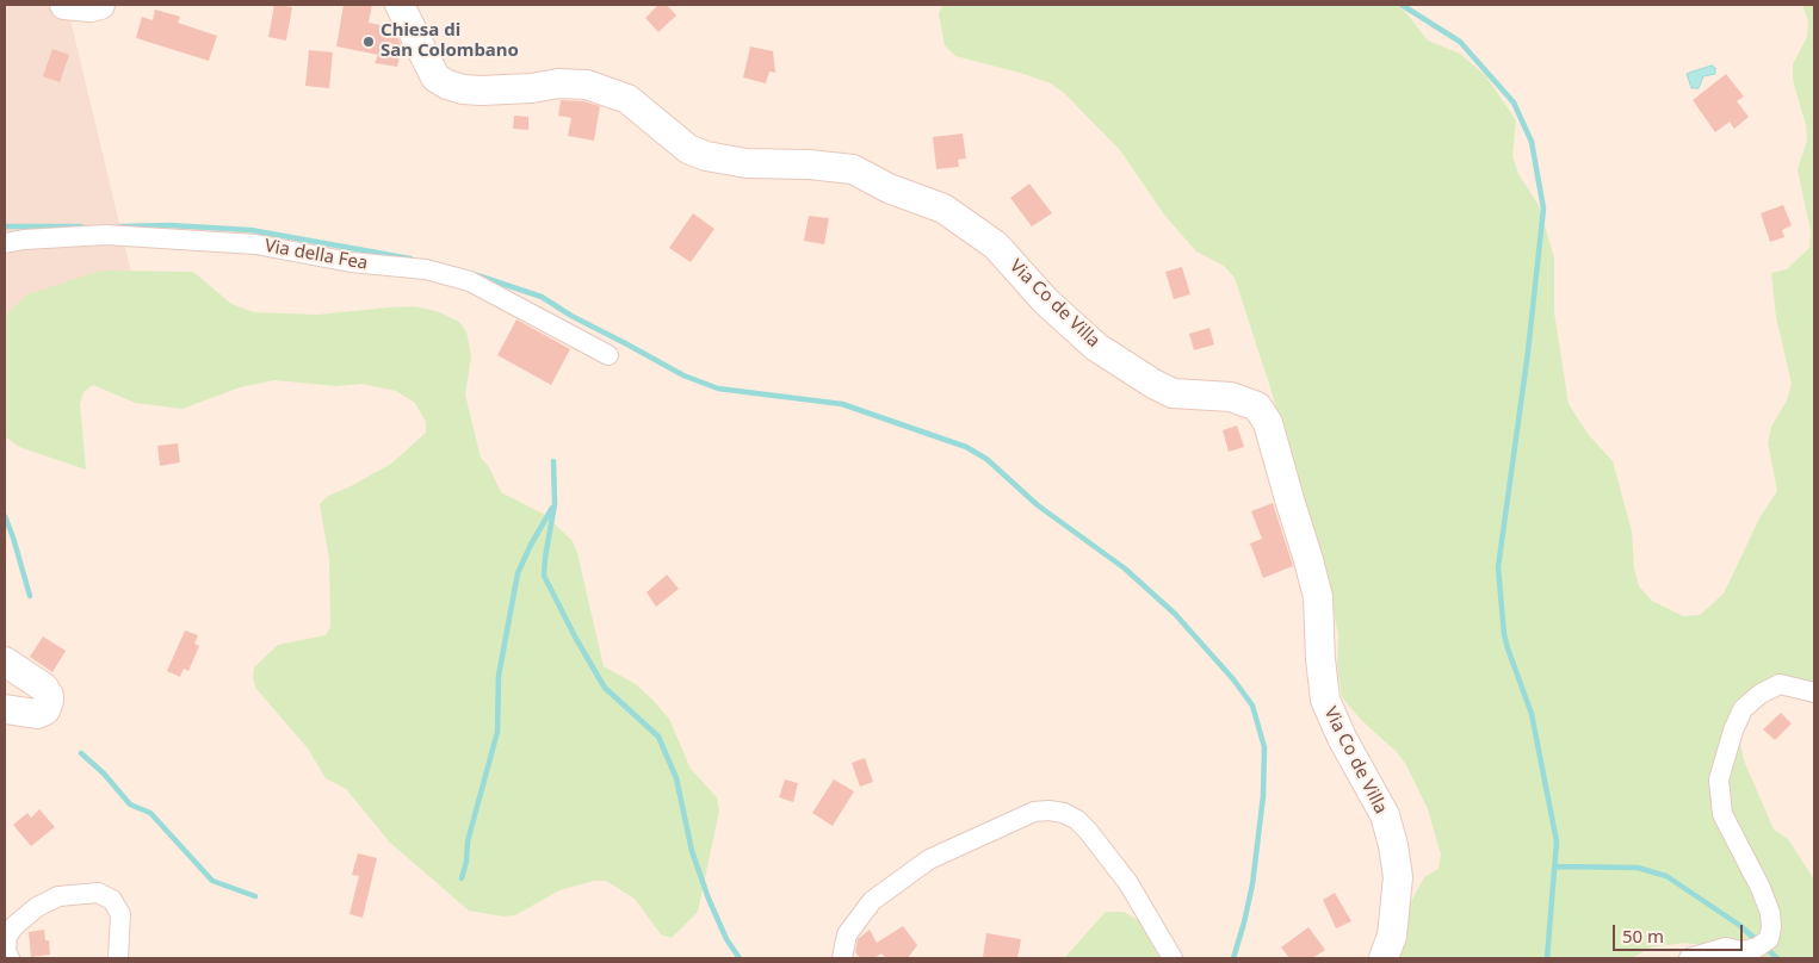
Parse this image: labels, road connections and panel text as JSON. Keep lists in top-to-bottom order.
{
  "streets": {
    "street": ["Via della Fea", "Via Co de Villa"]
  },
  "places": ["Chiesa di San Colombano"],
  "scale_bar": "50 m"
}
